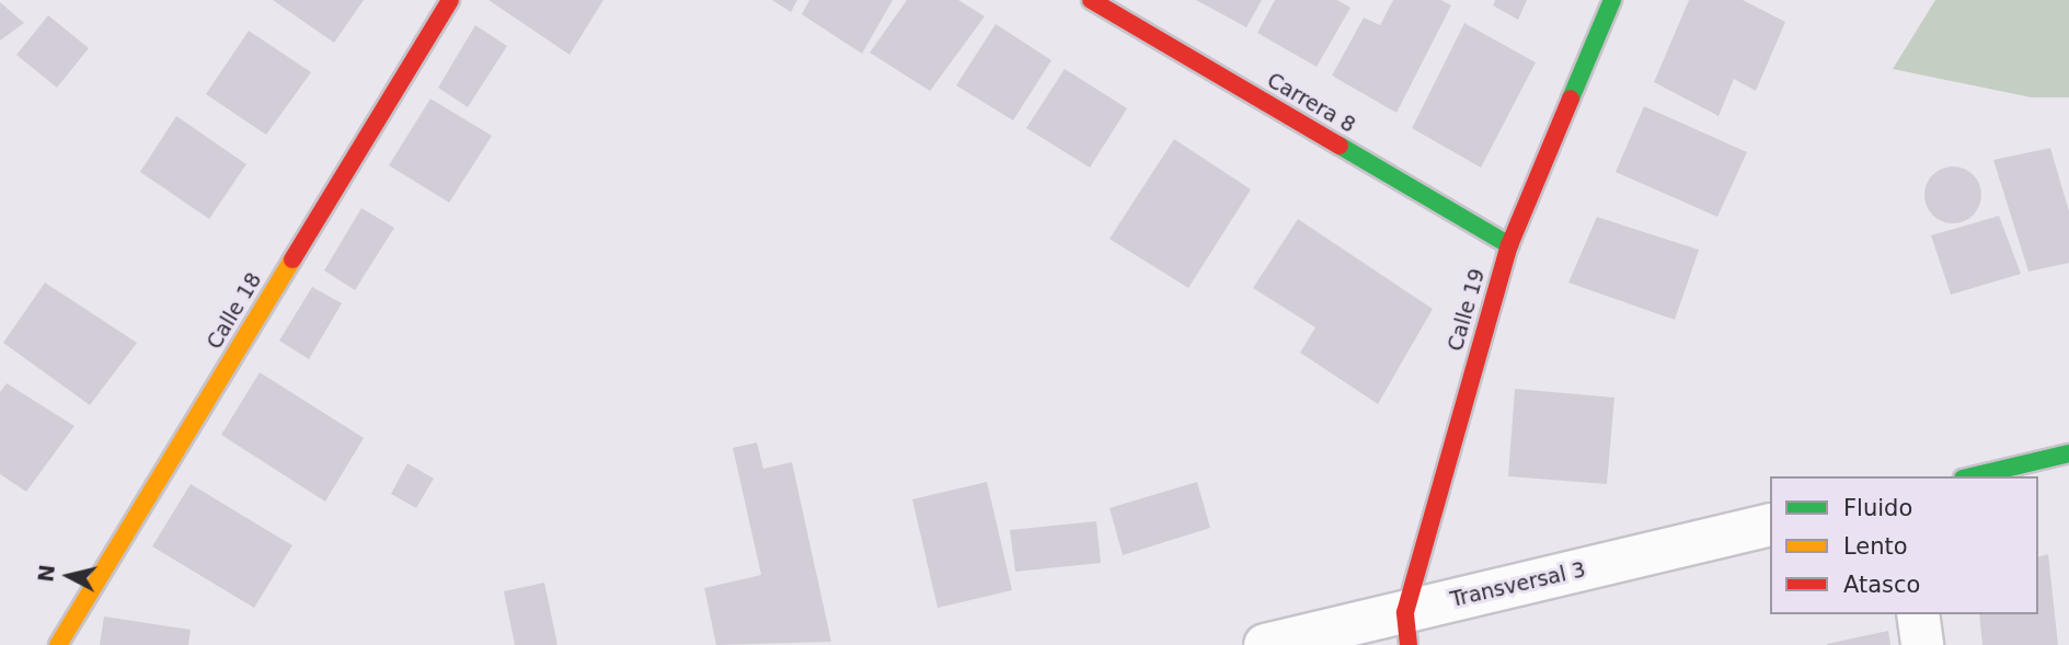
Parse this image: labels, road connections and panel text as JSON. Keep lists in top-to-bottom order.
{
  "streets": {
    "street": [
      "Carrera 8",
      "Calle 19",
      "Calle 18",
      "Transversal 3"
    ]
  },
  "crossings": [
    ["Carrera 8", "Calle 19"],
    ["Calle 19", "Transversal 3"]
  ],
  "legend": ["Fluido", "Lento", "Atasco"],
  "north": "left"
}
